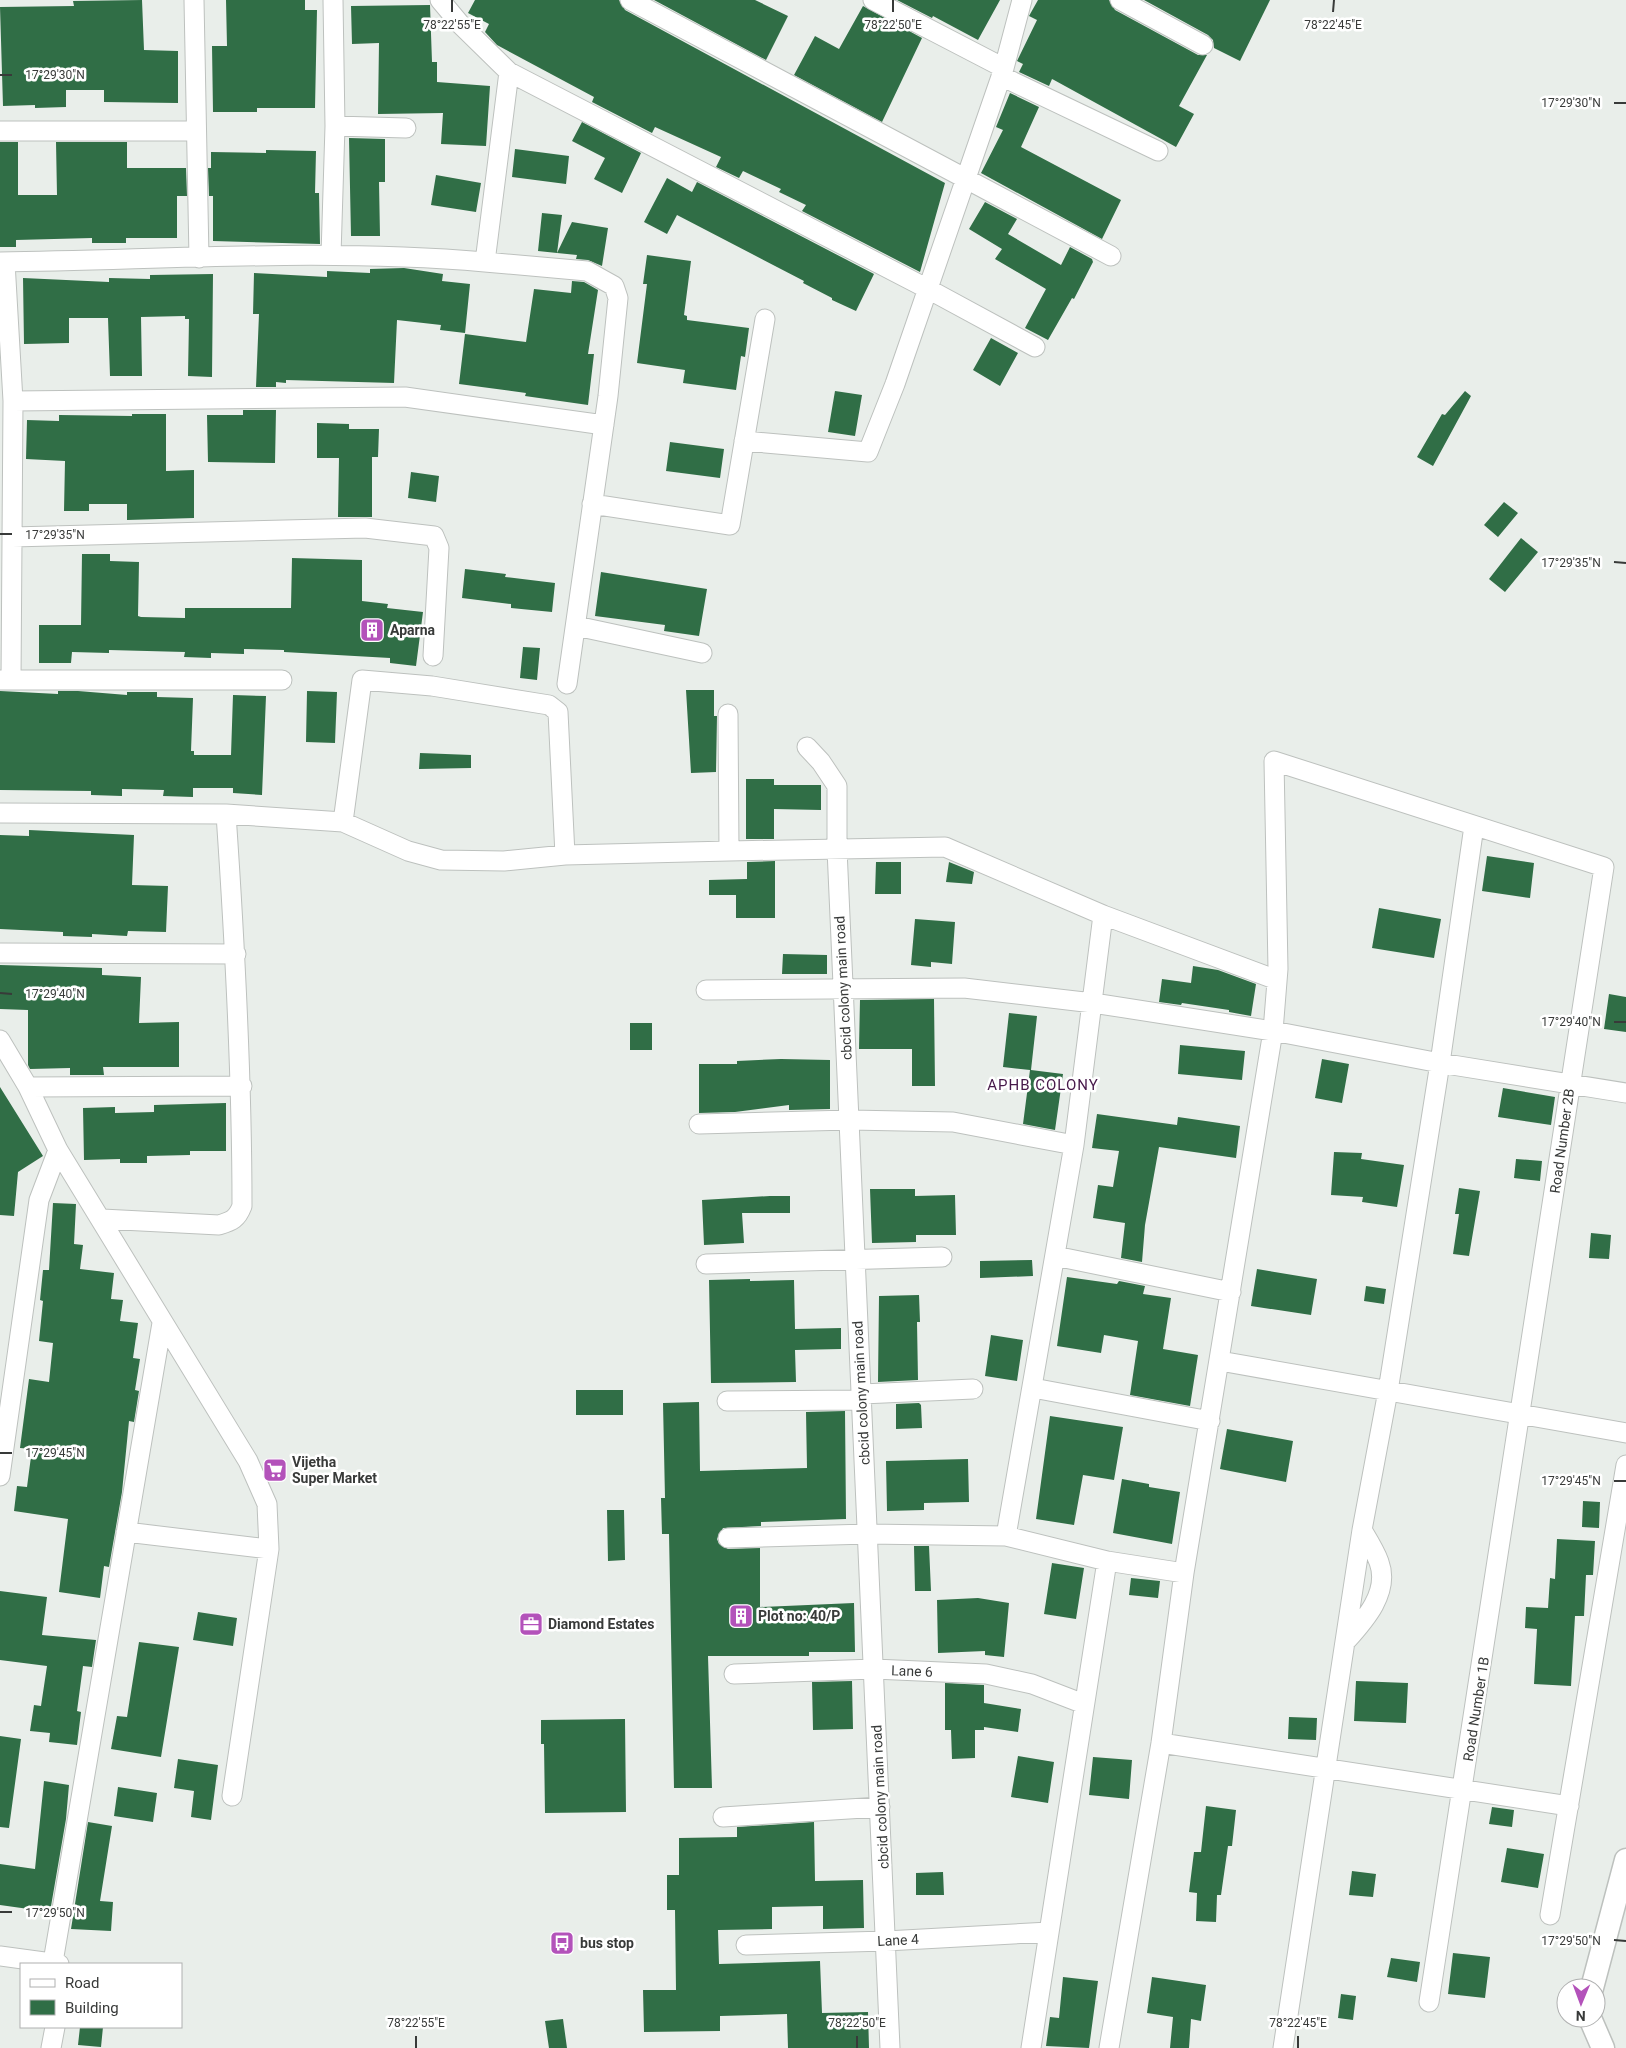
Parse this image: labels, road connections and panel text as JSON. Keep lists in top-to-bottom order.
{
  "streets": {
    "street": [
      "cbcid colony main road",
      "Road Number 2B",
      "Lane 6",
      "Road Number 1B",
      "Lane 4"
    ]
  },
  "crossings": [
    ["cbcid colony main road", "Lane 6"],
    ["cbcid colony main road", "Lane 4"],
    ["Road Number 2B", "Road Number 1B"]
  ],
  "districts": ["APHB COLONY"],
  "places": {
    "building": ["Aparna", "Plot no: 40/P"],
    "supermarket": ["Vijetha Super Market"],
    "office": ["Diamond Estates"],
    "bus stop": ["bus stop"]
  },
  "legend": ["Road", "Building"],
  "north": "bottom",
  "coordinates": [
    "78°22'55\"E",
    "78°22'50\"E",
    "78°22'45\"E",
    "17°29'30\"N",
    "17°29'35\"N",
    "17°29'40\"N",
    "17°29'45\"N",
    "17°29'50\"N"
  ]
}
